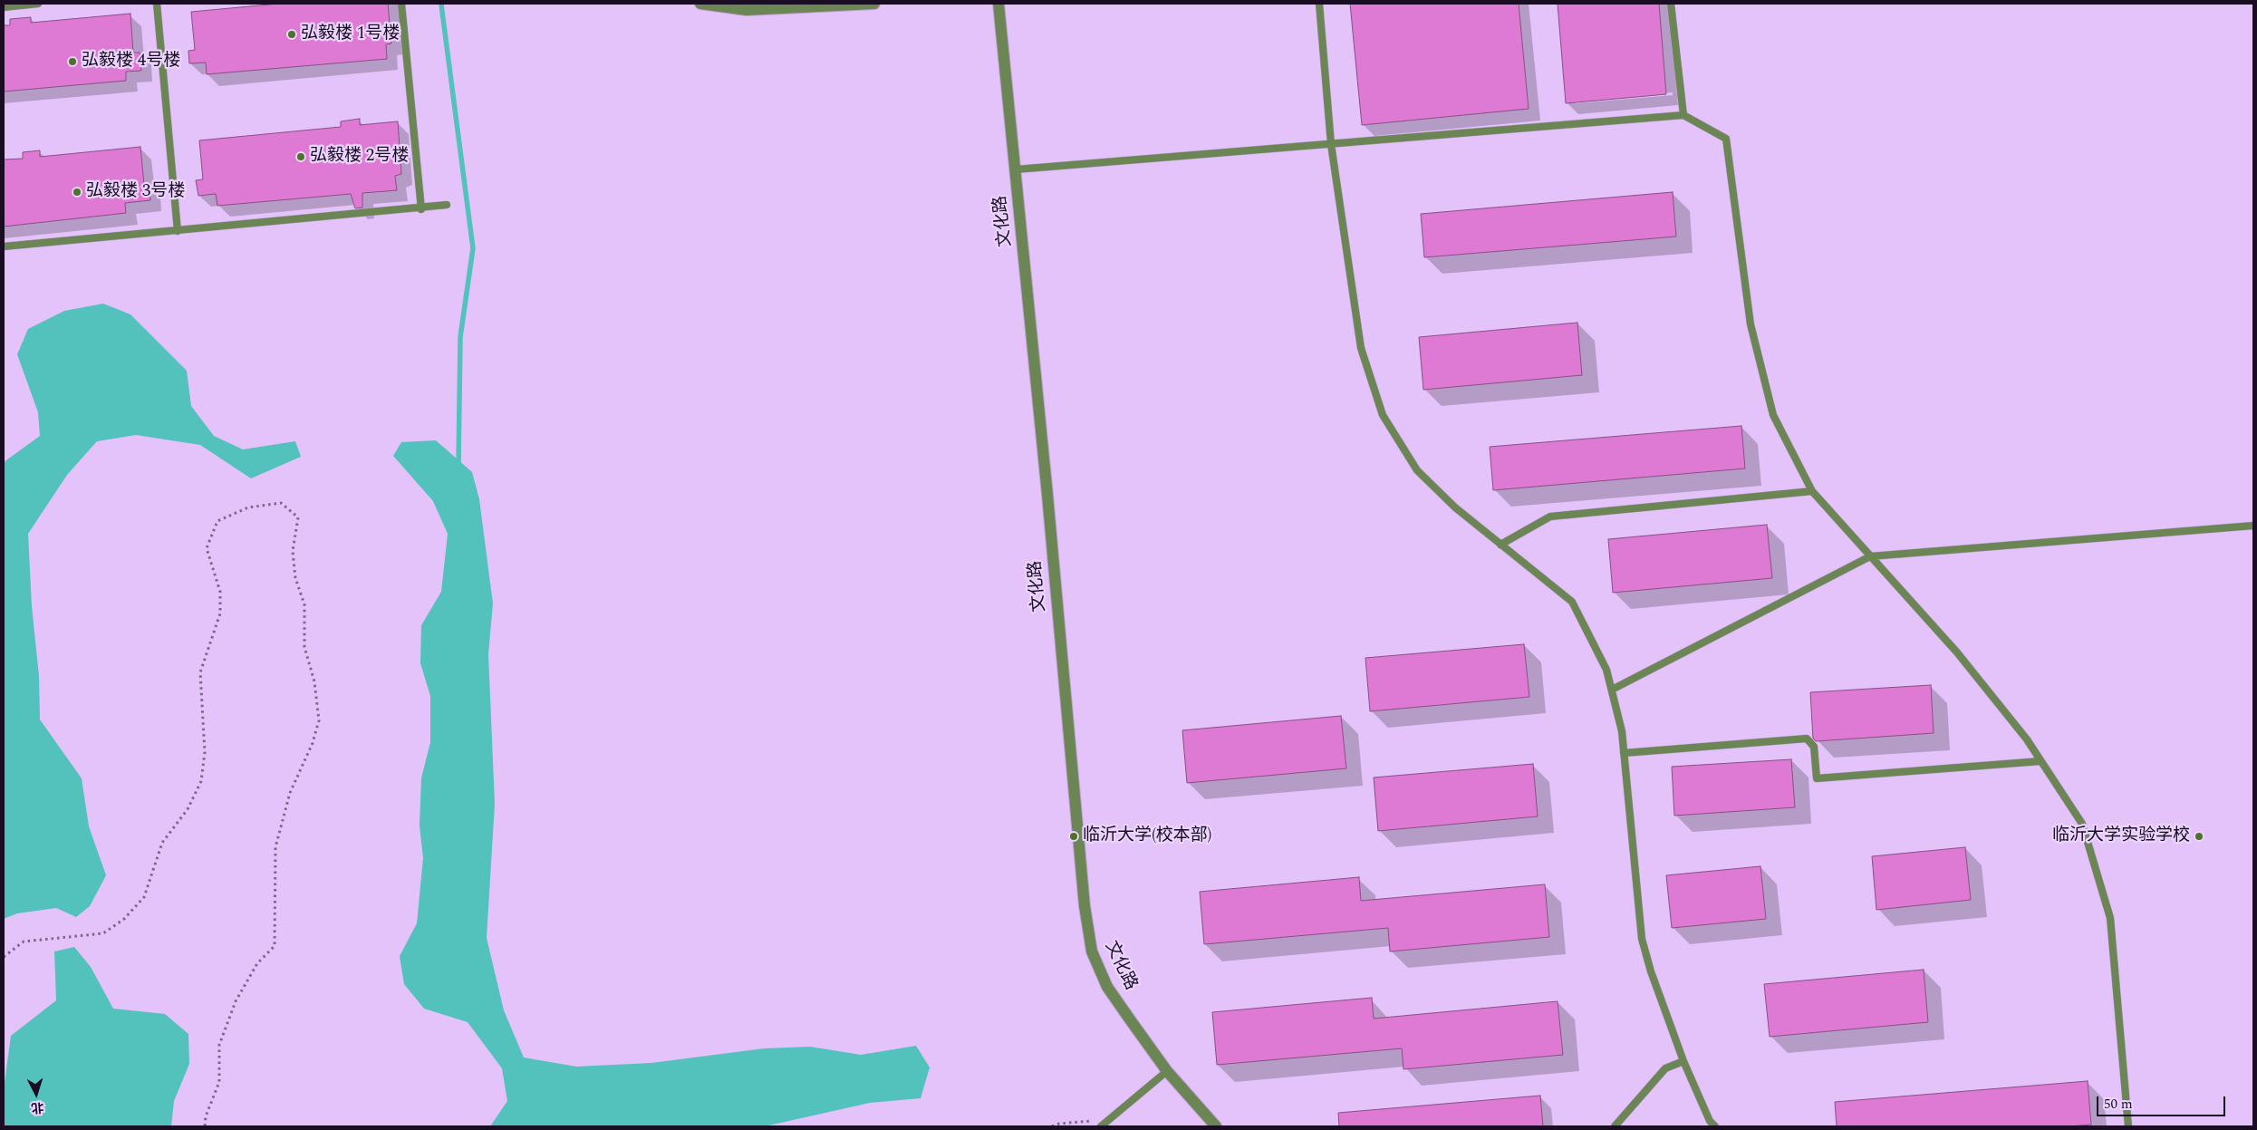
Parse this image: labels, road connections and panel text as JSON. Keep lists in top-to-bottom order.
{
  "streets": {
    "street": ["文化路"]
  },
  "places": [
    "弘毅楼 1号楼",
    "弘毅楼 4号楼",
    "弘毅楼 2号楼",
    "弘毅楼 3号楼",
    "临沂大学(校本部)",
    "临沂大学实验学校"
  ],
  "scale_bar": "50 m",
  "north": "bottom"
}
